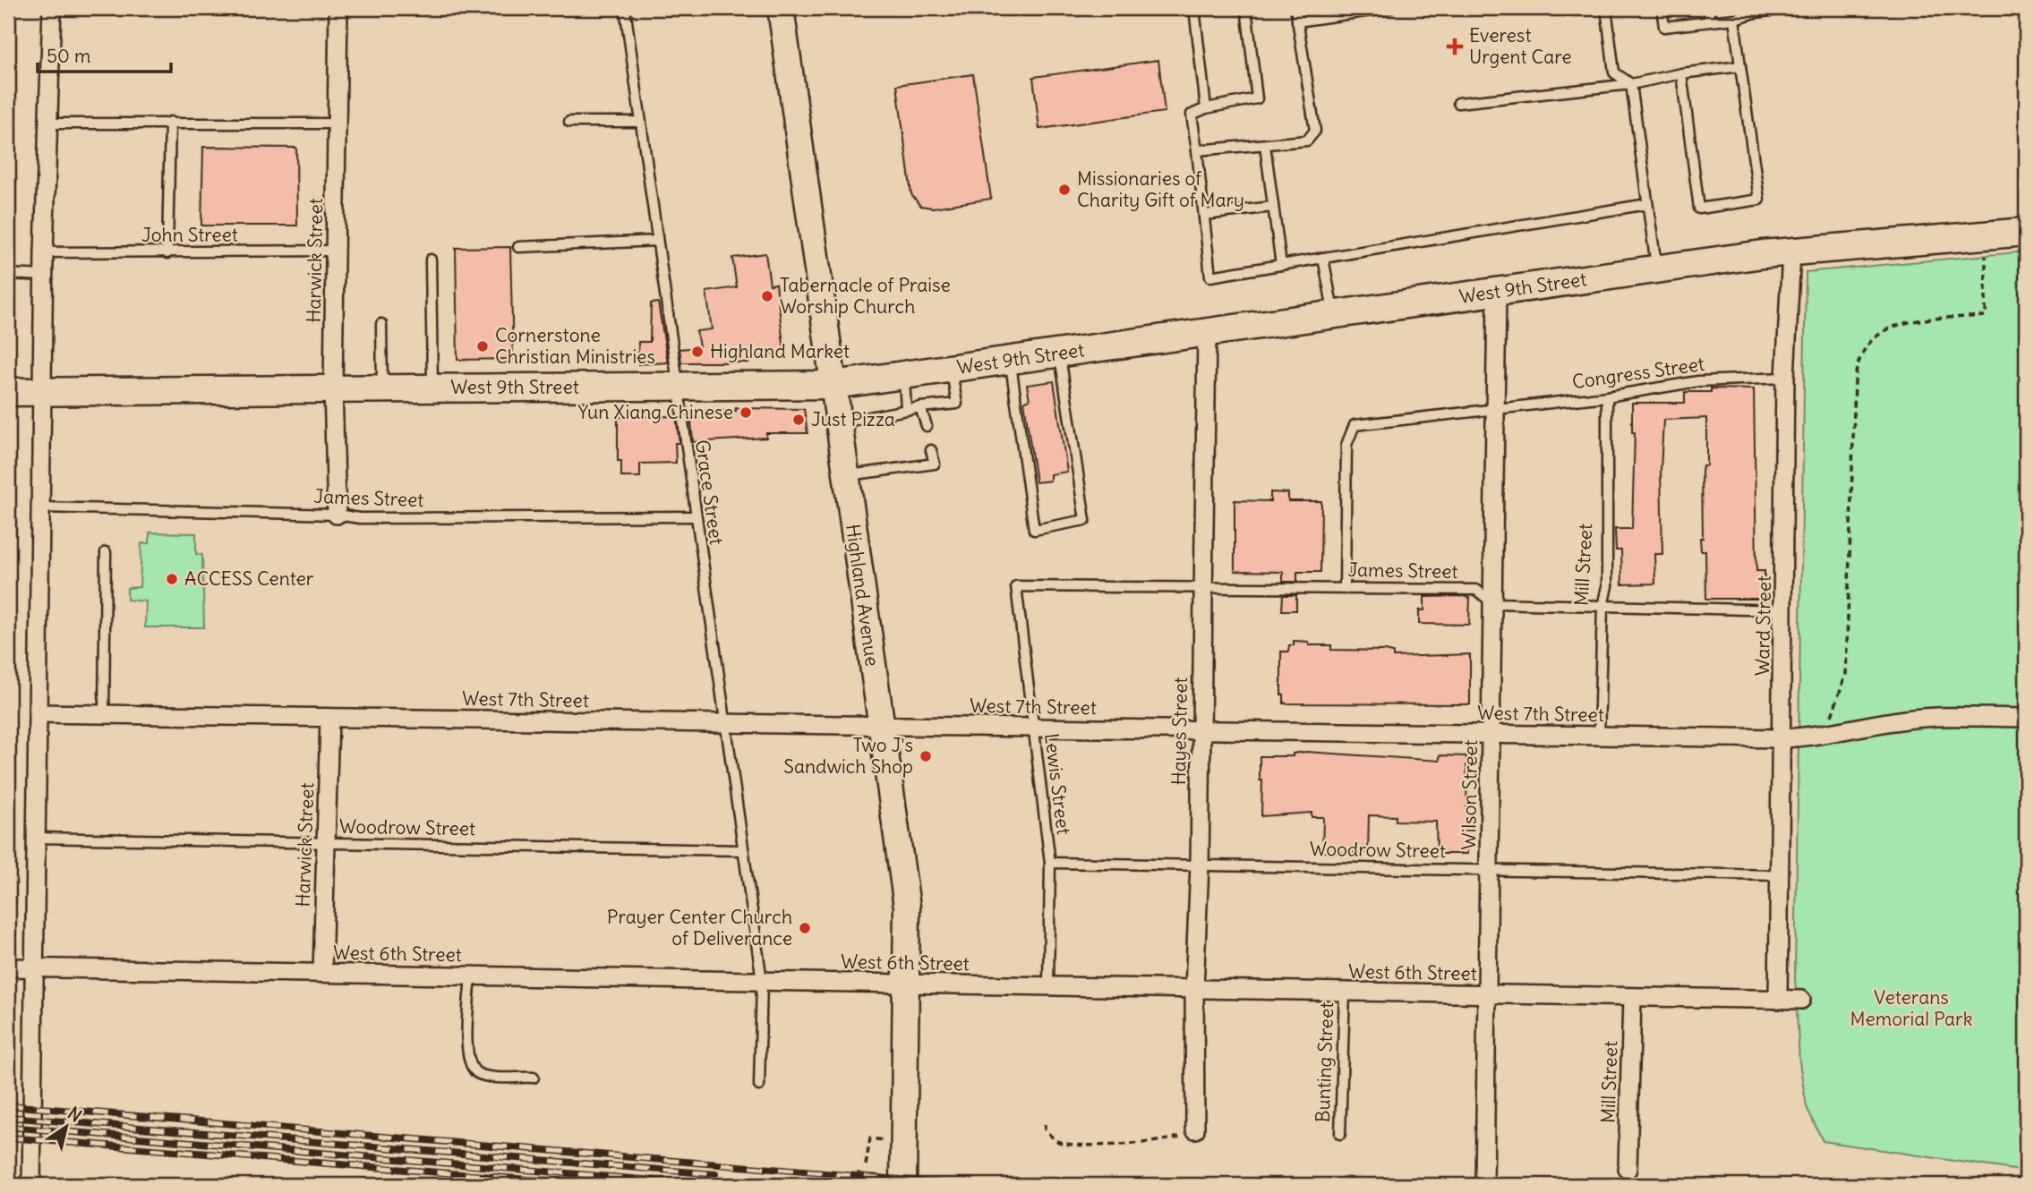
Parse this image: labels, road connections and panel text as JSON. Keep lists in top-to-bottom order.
{
  "streets": {
    "main road": ["West 9th Street", "Highland Avenue"],
    "street": [
      "Harwick Street",
      "Mill Street",
      "Ward Street",
      "West 7th Street",
      "Hayes Street",
      "Wilson Street",
      "West 6th Street"
    ],
    "lane": [
      "John Street",
      "Congress Street",
      "Grace Street",
      "James Street",
      "Lewis Street",
      "Woodrow Street",
      "Bunting Street"
    ]
  },
  "crossings": [
    ["John Street", "Harwick Street"],
    ["Harwick Street", "West 9th Street"],
    ["Harwick Street", "James Street"],
    ["Harwick Street", "West 7th Street"],
    ["Harwick Street", "Woodrow Street"],
    ["Harwick Street", "West 6th Street"],
    ["West 9th Street", "Grace Street"],
    ["West 9th Street", "Highland Avenue"],
    ["West 9th Street", "Ward Street"],
    ["West 9th Street", "Hayes Street"],
    ["West 9th Street", "Wilson Street"],
    ["Congress Street", "James Street"],
    ["Congress Street", "Mill Street"],
    ["Congress Street", "Ward Street"],
    ["Congress Street", "Wilson Street"],
    ["Grace Street", "James Street"],
    ["Grace Street", "West 7th Street"],
    ["Grace Street", "Woodrow Street"],
    ["Grace Street", "West 6th Street"],
    ["James Street", "Mill Street"],
    ["James Street", "Ward Street"],
    ["James Street", "Hayes Street"],
    ["James Street", "Lewis Street"],
    ["James Street", "Wilson Street"],
    ["Mill Street", "West 7th Street"],
    ["Mill Street", "West 6th Street"],
    ["Highland Avenue", "West 7th Street"],
    ["Highland Avenue", "West 6th Street"],
    ["Ward Street", "West 7th Street"],
    ["Ward Street", "Woodrow Street"],
    ["Ward Street", "West 6th Street"],
    ["West 7th Street", "Hayes Street"],
    ["West 7th Street", "Lewis Street"],
    ["West 7th Street", "Wilson Street"],
    ["Hayes Street", "Woodrow Street"],
    ["Hayes Street", "West 6th Street"],
    ["Lewis Street", "Woodrow Street"],
    ["Lewis Street", "West 6th Street"],
    ["Wilson Street", "Woodrow Street"],
    ["Wilson Street", "West 6th Street"],
    ["West 6th Street", "Bunting Street"]
  ],
  "parks": ["Veterans Memorial Park"],
  "places": {
    "health": ["Everest Urgent Care"],
    "other": [
      "Missionaries of Charity Gift of Mary",
      "Tabernacle of Praise Worship Church",
      "Cornerstone Christian Ministries",
      "Highland Market",
      "Yun Xiang Chinese",
      "Just Pizza",
      "ACCESS Center",
      "Two J's Sandwich Shop",
      "Prayer Center Church of Deliverance"
    ]
  },
  "scale_bar": "50 m",
  "north": "top right"
}
